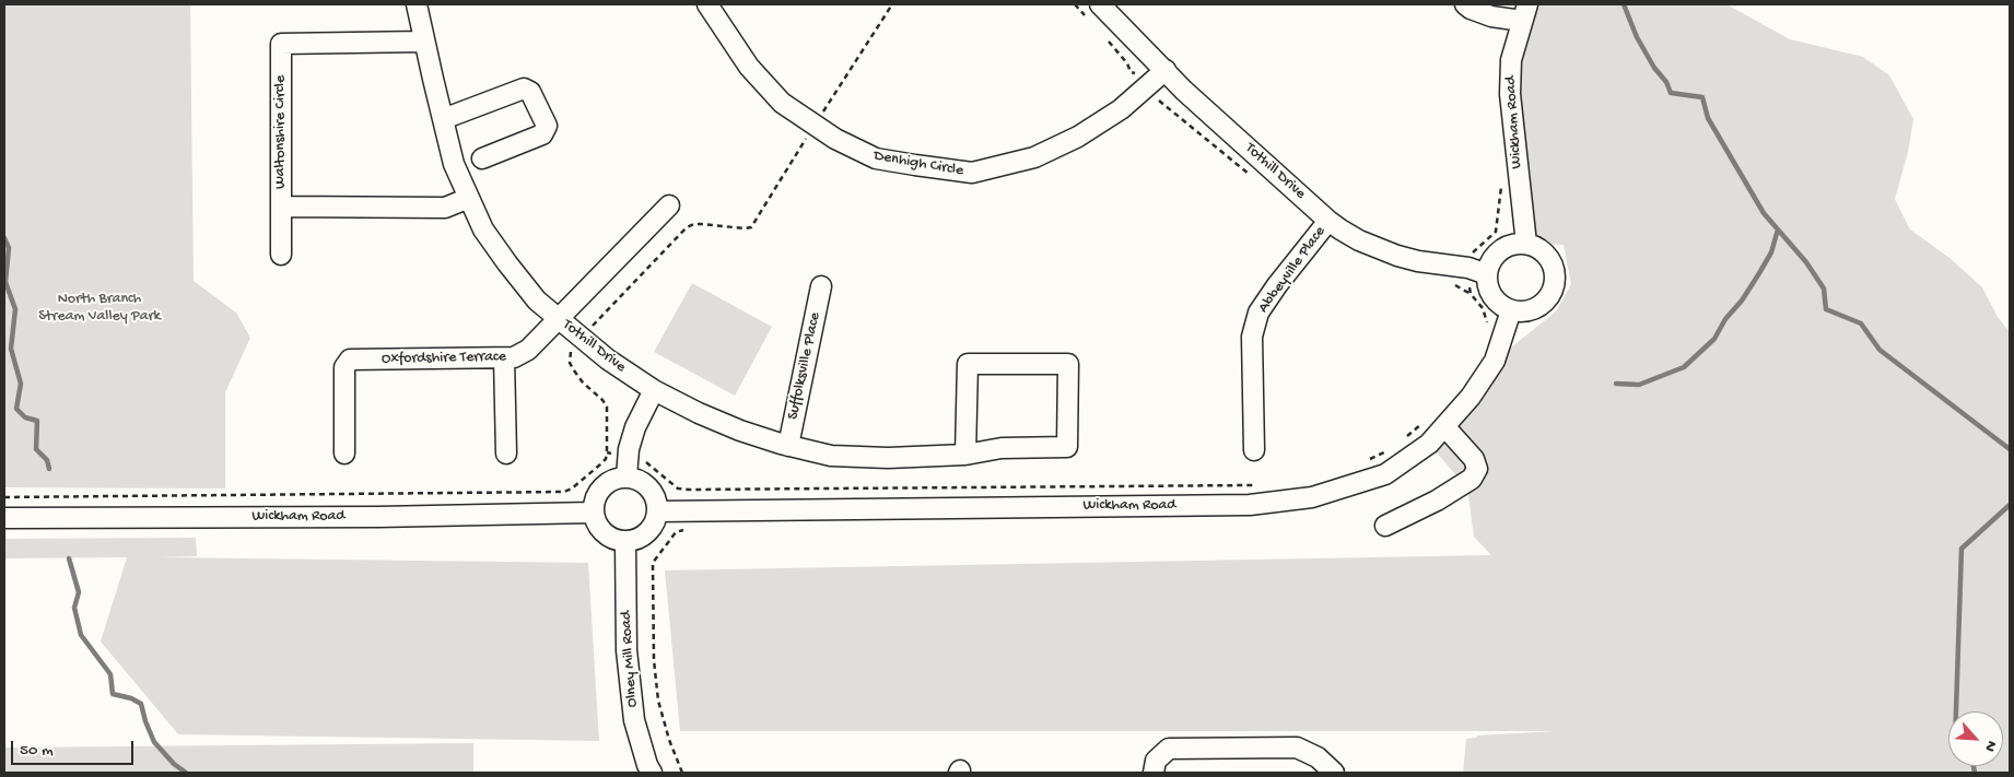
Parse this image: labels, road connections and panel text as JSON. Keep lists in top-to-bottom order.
{
  "streets": {
    "street": [
      "Wickham Road",
      "Waltonshire Circle",
      "Denhigh Circle",
      "Tothill Drive",
      "Abbeyville Place",
      "Oxfordshire Terrace",
      "Suffolksville Place",
      "Olney Mill Road"
    ]
  },
  "crossings": [
    ["Wickham Road", "Tothill Drive"],
    ["Wickham Road", "Olney Mill Road"],
    ["Waltonshire Circle", "Tothill Drive"],
    ["Denhigh Circle", "Tothill Drive"],
    ["Tothill Drive", "Abbeyville Place"],
    ["Tothill Drive", "Oxfordshire Terrace"],
    ["Tothill Drive", "Suffolksville Place"]
  ],
  "parks": ["North Branch Stream Valley Park"],
  "scale_bar": "50 m",
  "north": "bottom right"
}
